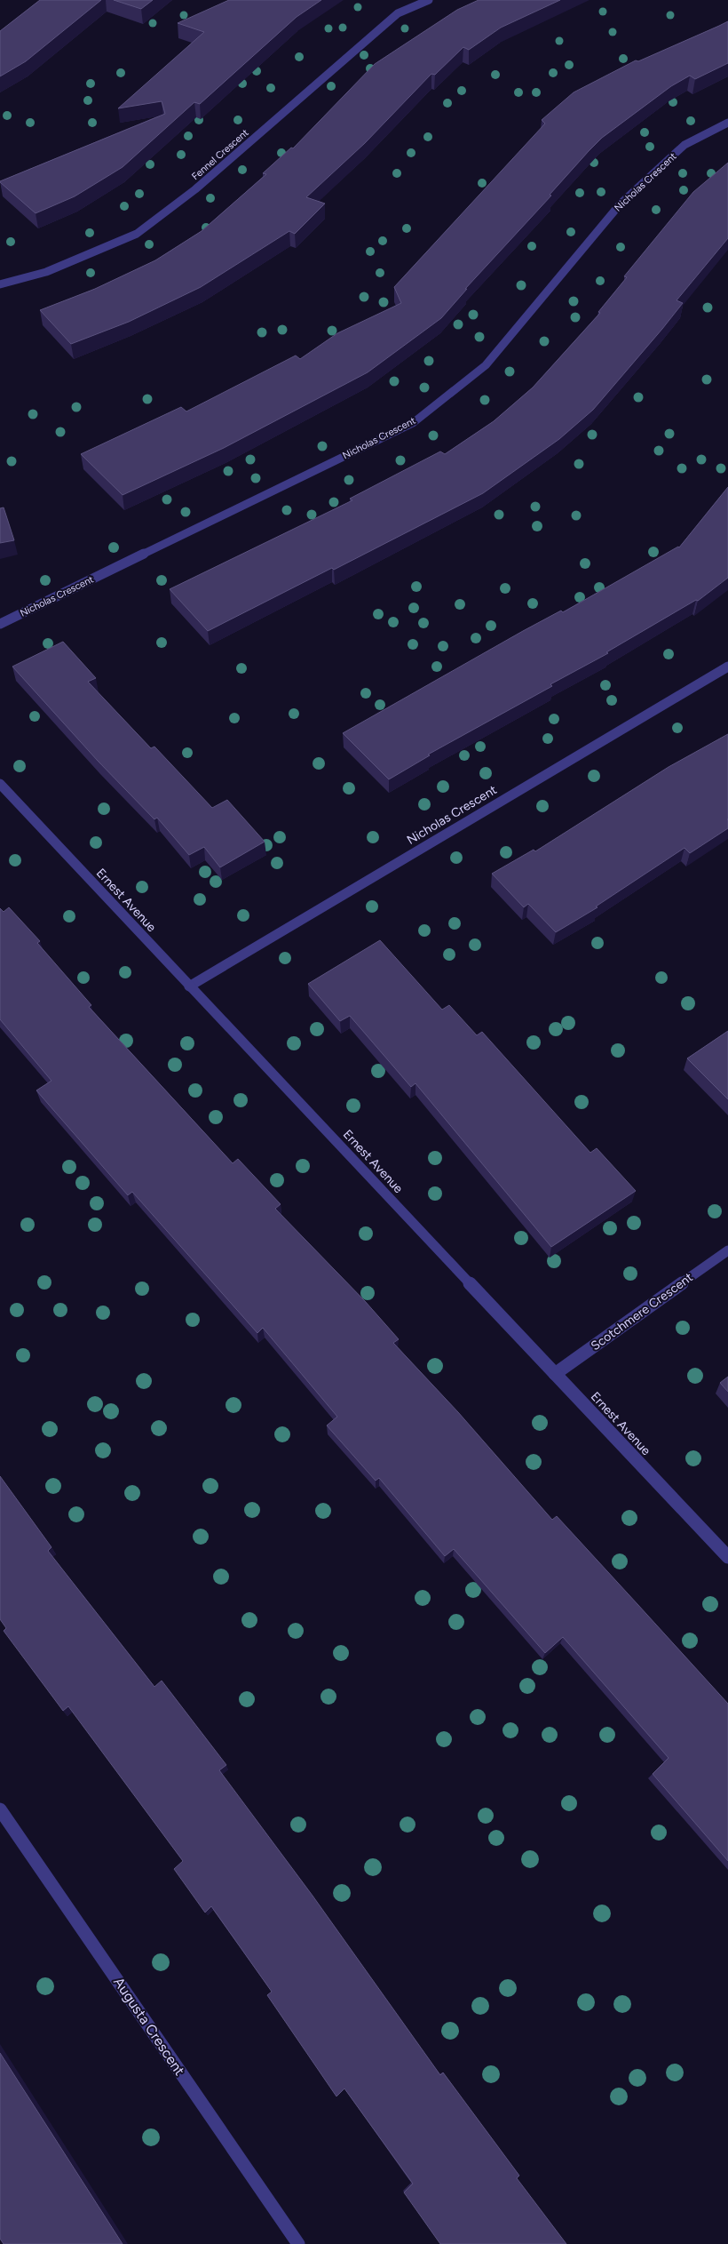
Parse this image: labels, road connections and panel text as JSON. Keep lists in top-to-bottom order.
{
  "streets": {
    "street": [
      "Fennel Crescent",
      "Nicholas Crescent",
      "Ernest Avenue",
      "Scotchmere Crescent",
      "Augusta Crescent"
    ]
  },
  "crossings": [
    ["Nicholas Crescent", "Ernest Avenue"],
    ["Ernest Avenue", "Scotchmere Crescent"]
  ]
}
